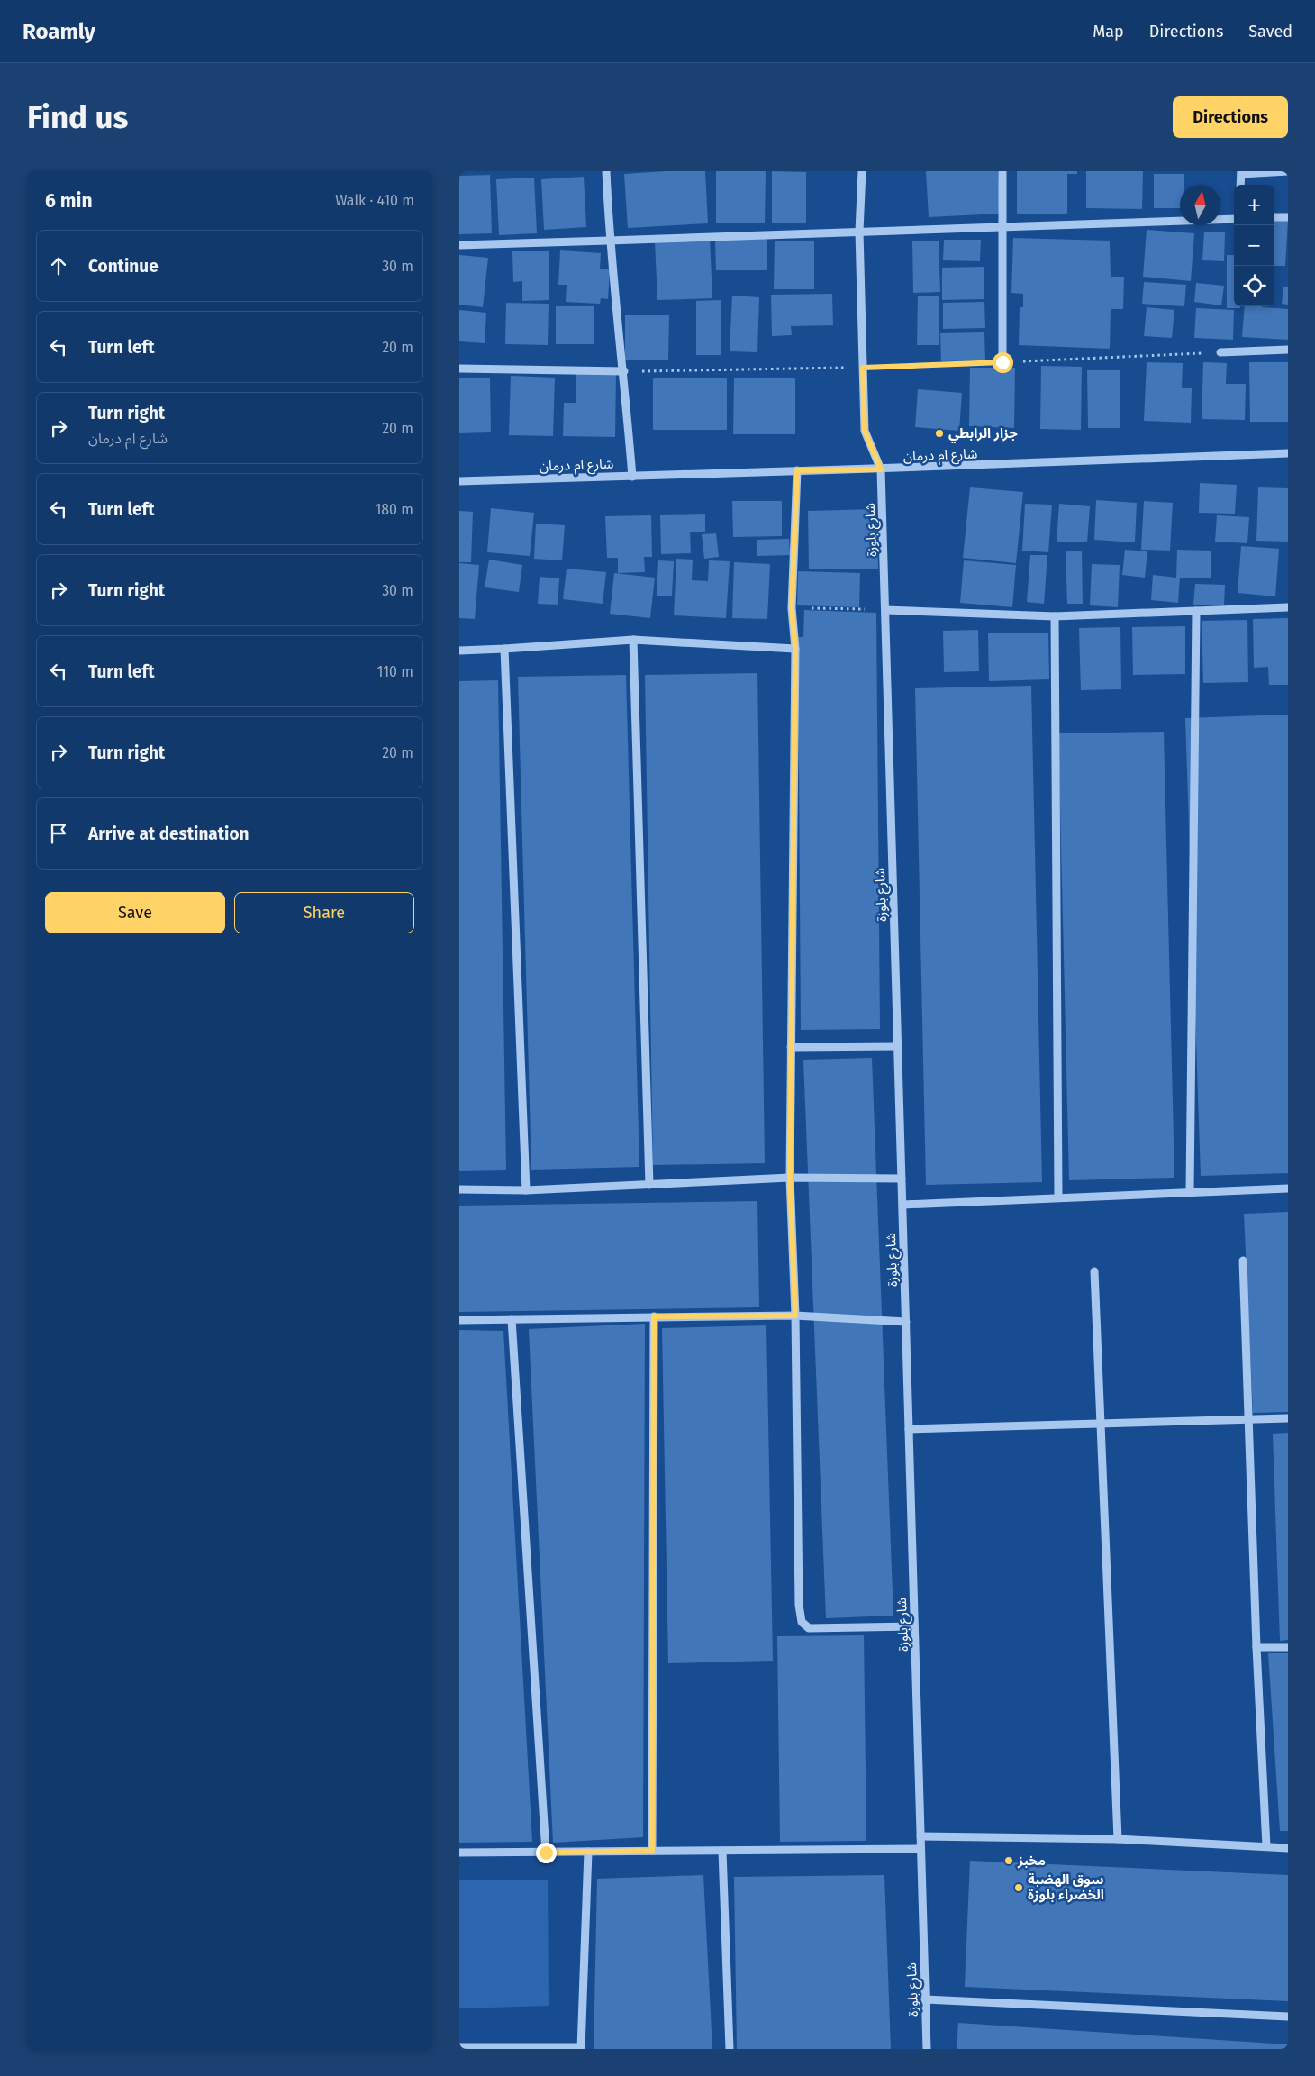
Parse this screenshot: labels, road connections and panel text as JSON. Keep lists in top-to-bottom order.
{
  "streets": {
    "street": ["شارع ام درمان", "شارع بلوزة"]
  },
  "crossings": [
    ["شارع ام درمان", "شارع بلوزة"]
  ],
  "places": ["جزار الرابطي", "مخبز", "سوق الهضبة الخضراء بلوزة"],
  "north": "top",
  "page": {
    "header": "Roamly",
    "nav": ["Map", "Directions", "Saved"],
    "buttons": [
      "Directions",
      ["Save", "Share"]
    ],
    "title": "Find us",
    "heading": ["6 min", "Walk · 410 m"],
    "map_buttons": ["+", "−"],
    "list": [
      ["Continue", "30 m"],
      ["Turn left", "20 m"],
      ["Turn right", "شارع ام درمان", "20 m"],
      ["Turn left", "180 m"],
      ["Turn right", "30 m"],
      ["Turn left", "110 m"],
      ["Turn right", "20 m"],
      "Arrive at destination"
    ]
  }
}
